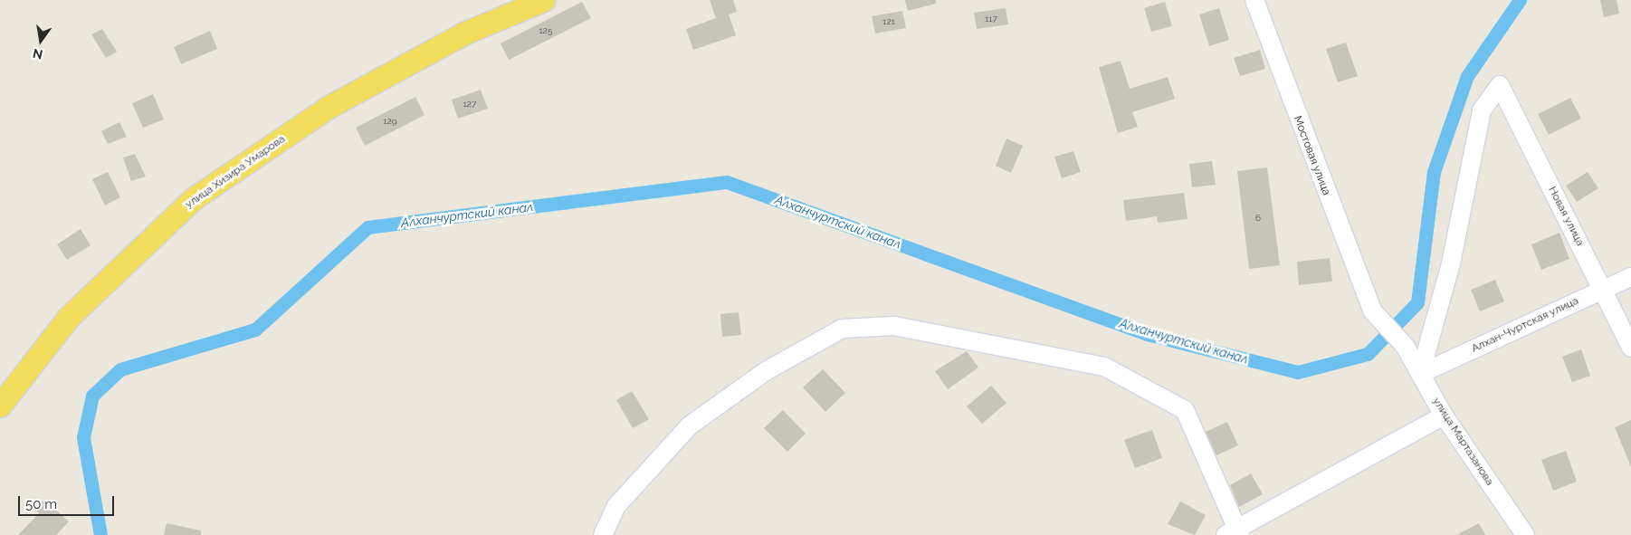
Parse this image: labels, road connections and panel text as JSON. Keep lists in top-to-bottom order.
{
  "streets": {
    "main road": ["улица Хизира Умарова"],
    "street": [
      "Мостовая улица",
      "Новая улица",
      "Алхан-Чуртская улица",
      "улица Мартазанова"
    ]
  },
  "crossings": [
    ["Мостовая улица", "улица Мартазанова"],
    ["Новая улица", "Алхан-Чуртская улица"],
    ["Новая улица", "улица Мартазанова"],
    ["Алхан-Чуртская улица", "улица Мартазанова"]
  ],
  "water": ["Алханчуртский канал"],
  "house_numbers": [
    "117",
    "121",
    "125",
    "127",
    "129",
    "6"
  ],
  "scale_bar": "50 m",
  "north": "bottom"
}
